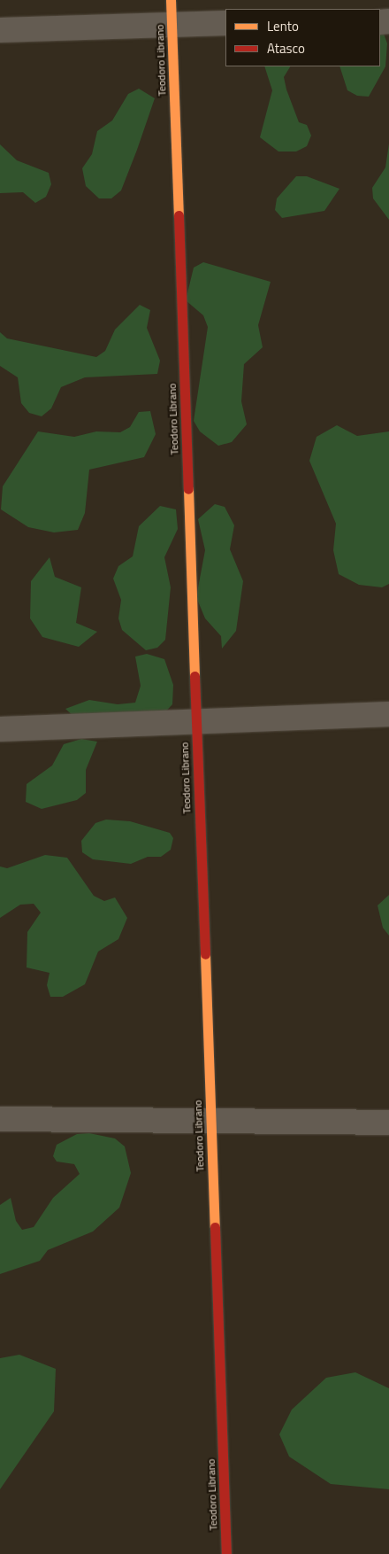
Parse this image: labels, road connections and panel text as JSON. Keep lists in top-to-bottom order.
{
  "streets": {
    "main road": ["Teodoro Librano"]
  },
  "legend": ["Lento", "Atasco"]
}
